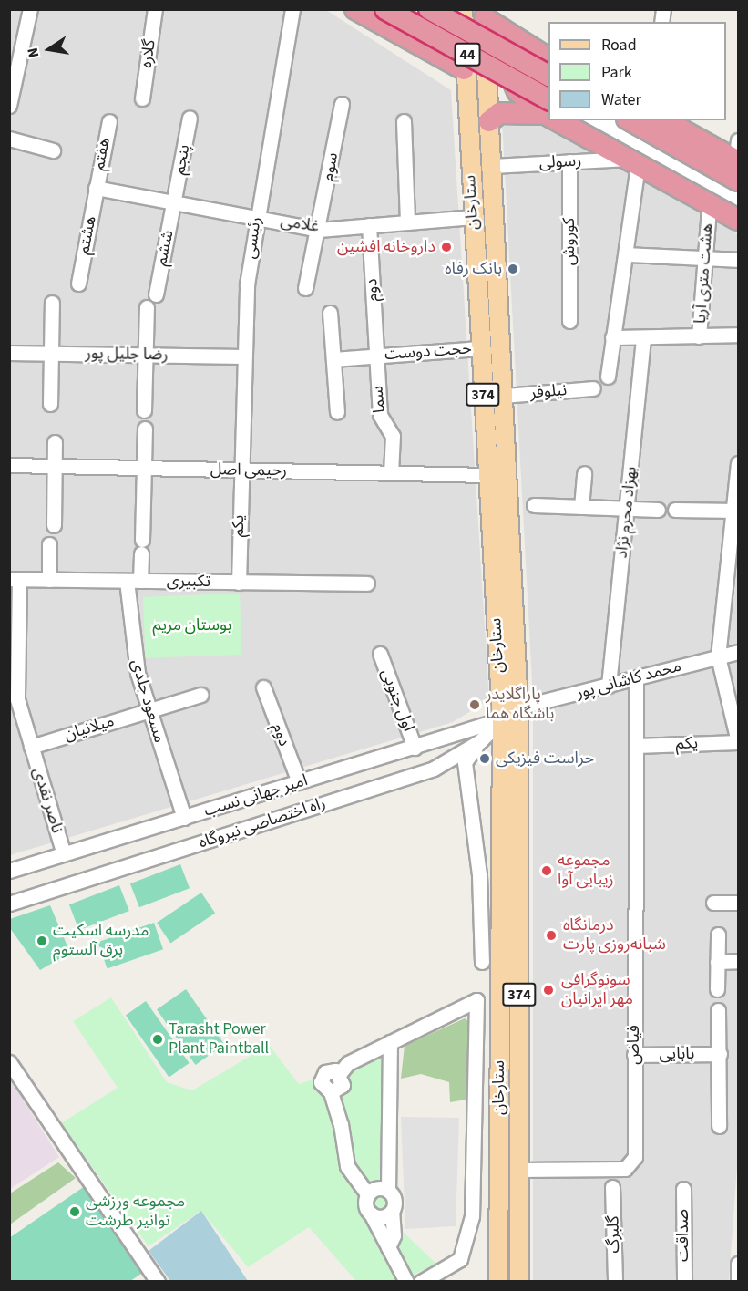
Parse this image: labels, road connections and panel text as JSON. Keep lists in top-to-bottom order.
{
  "streets": {
    "highway": ["44"],
    "main road": ["ستارخان", "374"],
    "street": [
      "گلاره",
      "هفتم",
      "پنجم",
      "رسولی",
      "سوم",
      "غلامی",
      "هشتم",
      "رئیسی",
      "کوروش",
      "ششم",
      "هشت متری آریا",
      "دوم",
      "حجت دوست",
      "رضا جلیل پور",
      "نیلوفر",
      "سما",
      "رحیمی اصل",
      "بهزاد محرم نژاد",
      "یکم",
      "تکبیری",
      "محمد کاشانی پور",
      "اول جنوبی",
      "مسعود جلدی",
      "میلانیان",
      "امیر جهانی نسب",
      "ناصر نقدی",
      "راه اختصاصی نیروگاه",
      "فیاض",
      "بابایی",
      "گلبرگ",
      "صداقت"
    ]
  },
  "crossings": [
    ["هفتم", "غلامی"],
    ["هفتم", "هشتم"],
    ["پنجم", "غلامی"],
    ["پنجم", "ششم"],
    ["رسولی", "ستارخان"],
    ["رسولی", "کوروش"],
    ["سوم", "غلامی"],
    ["ستارخان", "غلامی"],
    ["ستارخان", "حجت دوست"],
    ["ستارخان", "نیلوفر"],
    ["ستارخان", "رحیمی اصل"],
    ["ستارخان", "محمد کاشانی پور"],
    ["ستارخان", "امیر جهانی نسب"],
    ["ستارخان", "راه اختصاصی نیروگاه"],
    ["ستارخان", "فیاض"],
    ["غلامی", "هشتم"],
    ["غلامی", "رئیسی"],
    ["غلامی", "ششم"],
    ["غلامی", "دوم"],
    ["رئیسی", "رضا جلیل پور"],
    ["رئیسی", "رحیمی اصل"],
    ["رئیسی", "یکم"],
    ["دوم", "حجت دوست"],
    ["دوم", "سما"],
    ["دوم", "امیر جهانی نسب"],
    ["حجت دوست", "سما"],
    ["سما", "رحیمی اصل"],
    ["رحیمی اصل", "یکم"],
    ["بهزاد محرم نژاد", "محمد کاشانی پور"],
    ["یکم", "تکبیری"],
    ["یکم", "فیاض"],
    ["تکبیری", "مسعود جلدی"],
    ["تکبیری", "ناصر نقدی"],
    ["محمد کاشانی پور", "فیاض"],
    ["اول جنوبی", "امیر جهانی نسب"],
    ["مسعود جلدی", "میلانیان"],
    ["مسعود جلدی", "امیر جهانی نسب"],
    ["میلانیان", "ناصر نقدی"],
    ["امیر جهانی نسب", "ناصر نقدی"],
    ["امیر جهانی نسب", "راه اختصاصی نیروگاه"],
    ["فیاض", "بابایی"]
  ],
  "parks": ["بوستان مریم"],
  "places": [
    "داروخانه افشین",
    "بانک رفاه",
    "پاراگلایدر باشگاه هما",
    "حراست فیزیکی",
    "مجموعه زیبایی آوا",
    "درمانگاه شبانه‌روزی پارت",
    "مدرسه اسکیت برق آلستوم",
    "سونوگرافی مهر ایرانیان",
    "Tarasht Power Plant Paintball",
    "مجموعه ورزشی توانیر طرشت"
  ],
  "legend": ["Road", "Park", "Water"],
  "north": "left"
}
